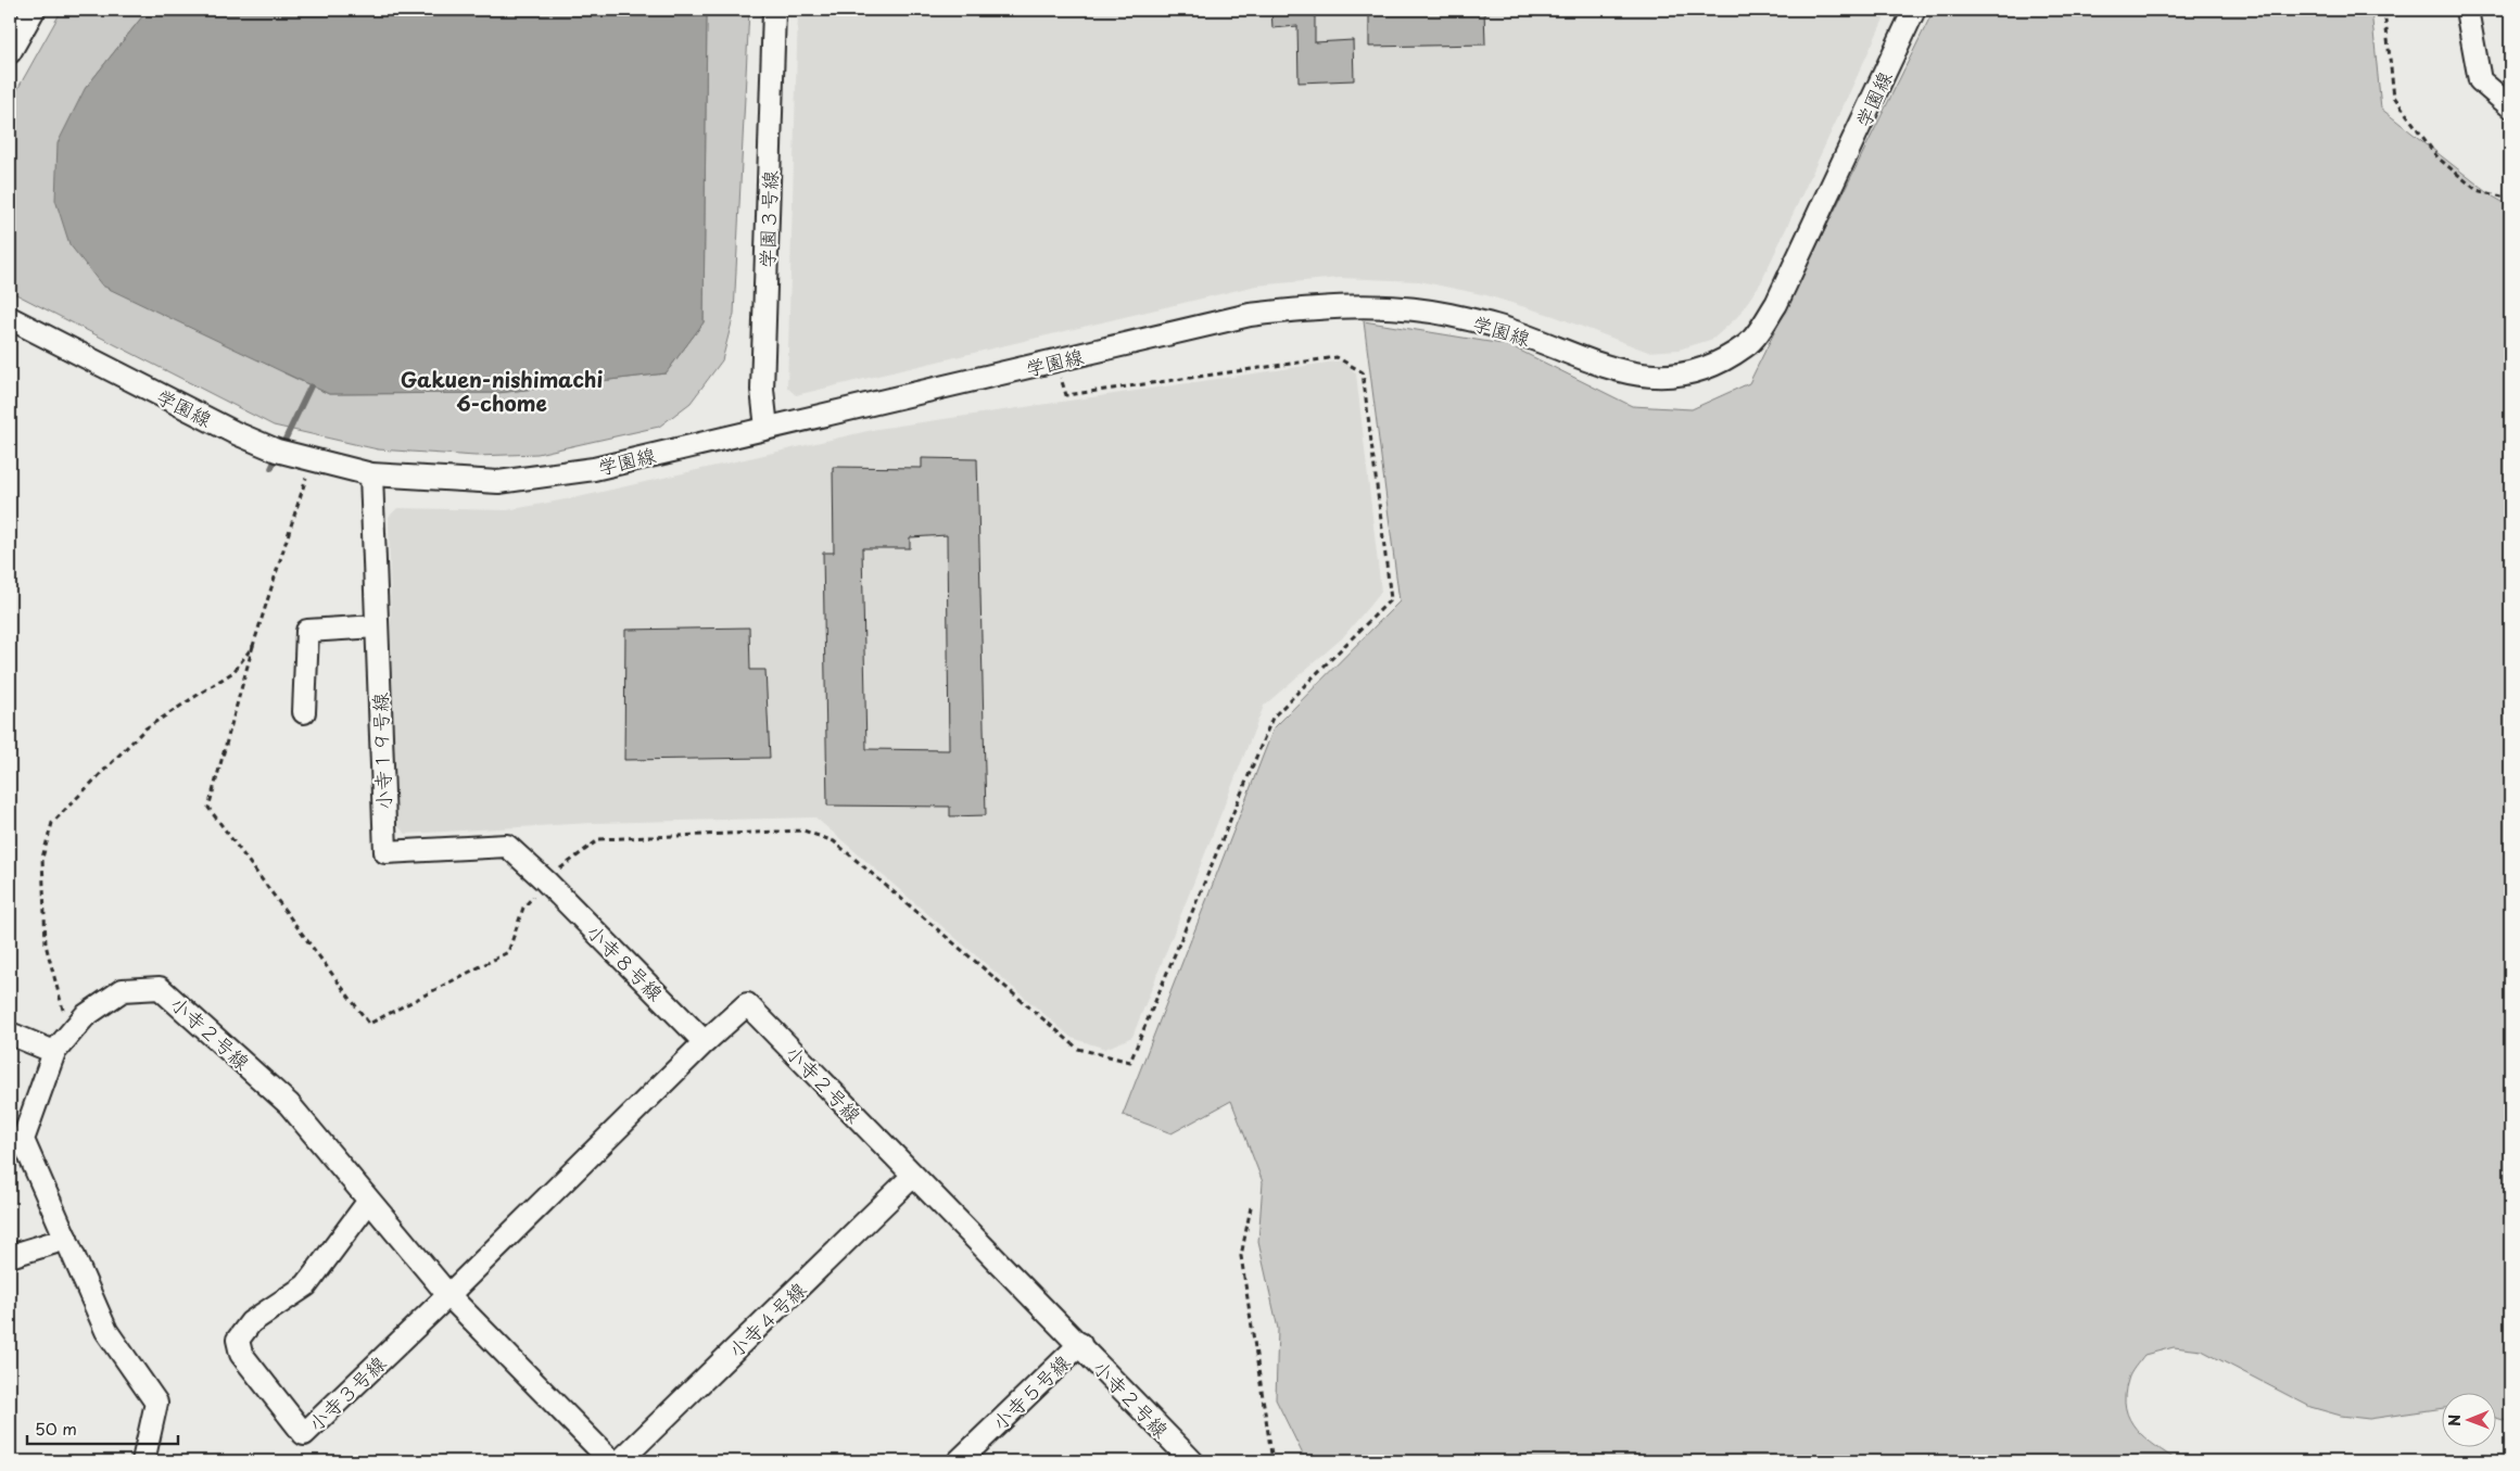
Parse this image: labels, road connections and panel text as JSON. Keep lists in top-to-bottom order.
{
  "streets": {
    "street": [
      "学園線",
      "学園３号線",
      "小寺１９号線",
      "小寺８号線",
      "小寺２号線",
      "小寺４号線",
      "小寺５号線",
      "小寺３号線"
    ]
  },
  "crossings": [
    ["学園線", "学園３号線"],
    ["学園線", "小寺１９号線"],
    ["小寺１９号線", "小寺８号線"],
    ["小寺８号線", "小寺２号線"],
    ["小寺２号線", "小寺４号線"],
    ["小寺２号線", "小寺５号線"],
    ["小寺２号線", "小寺３号線"]
  ],
  "districts": ["Gakuen-nishimachi 6-chome"],
  "scale_bar": "50 m",
  "north": "left"
}
